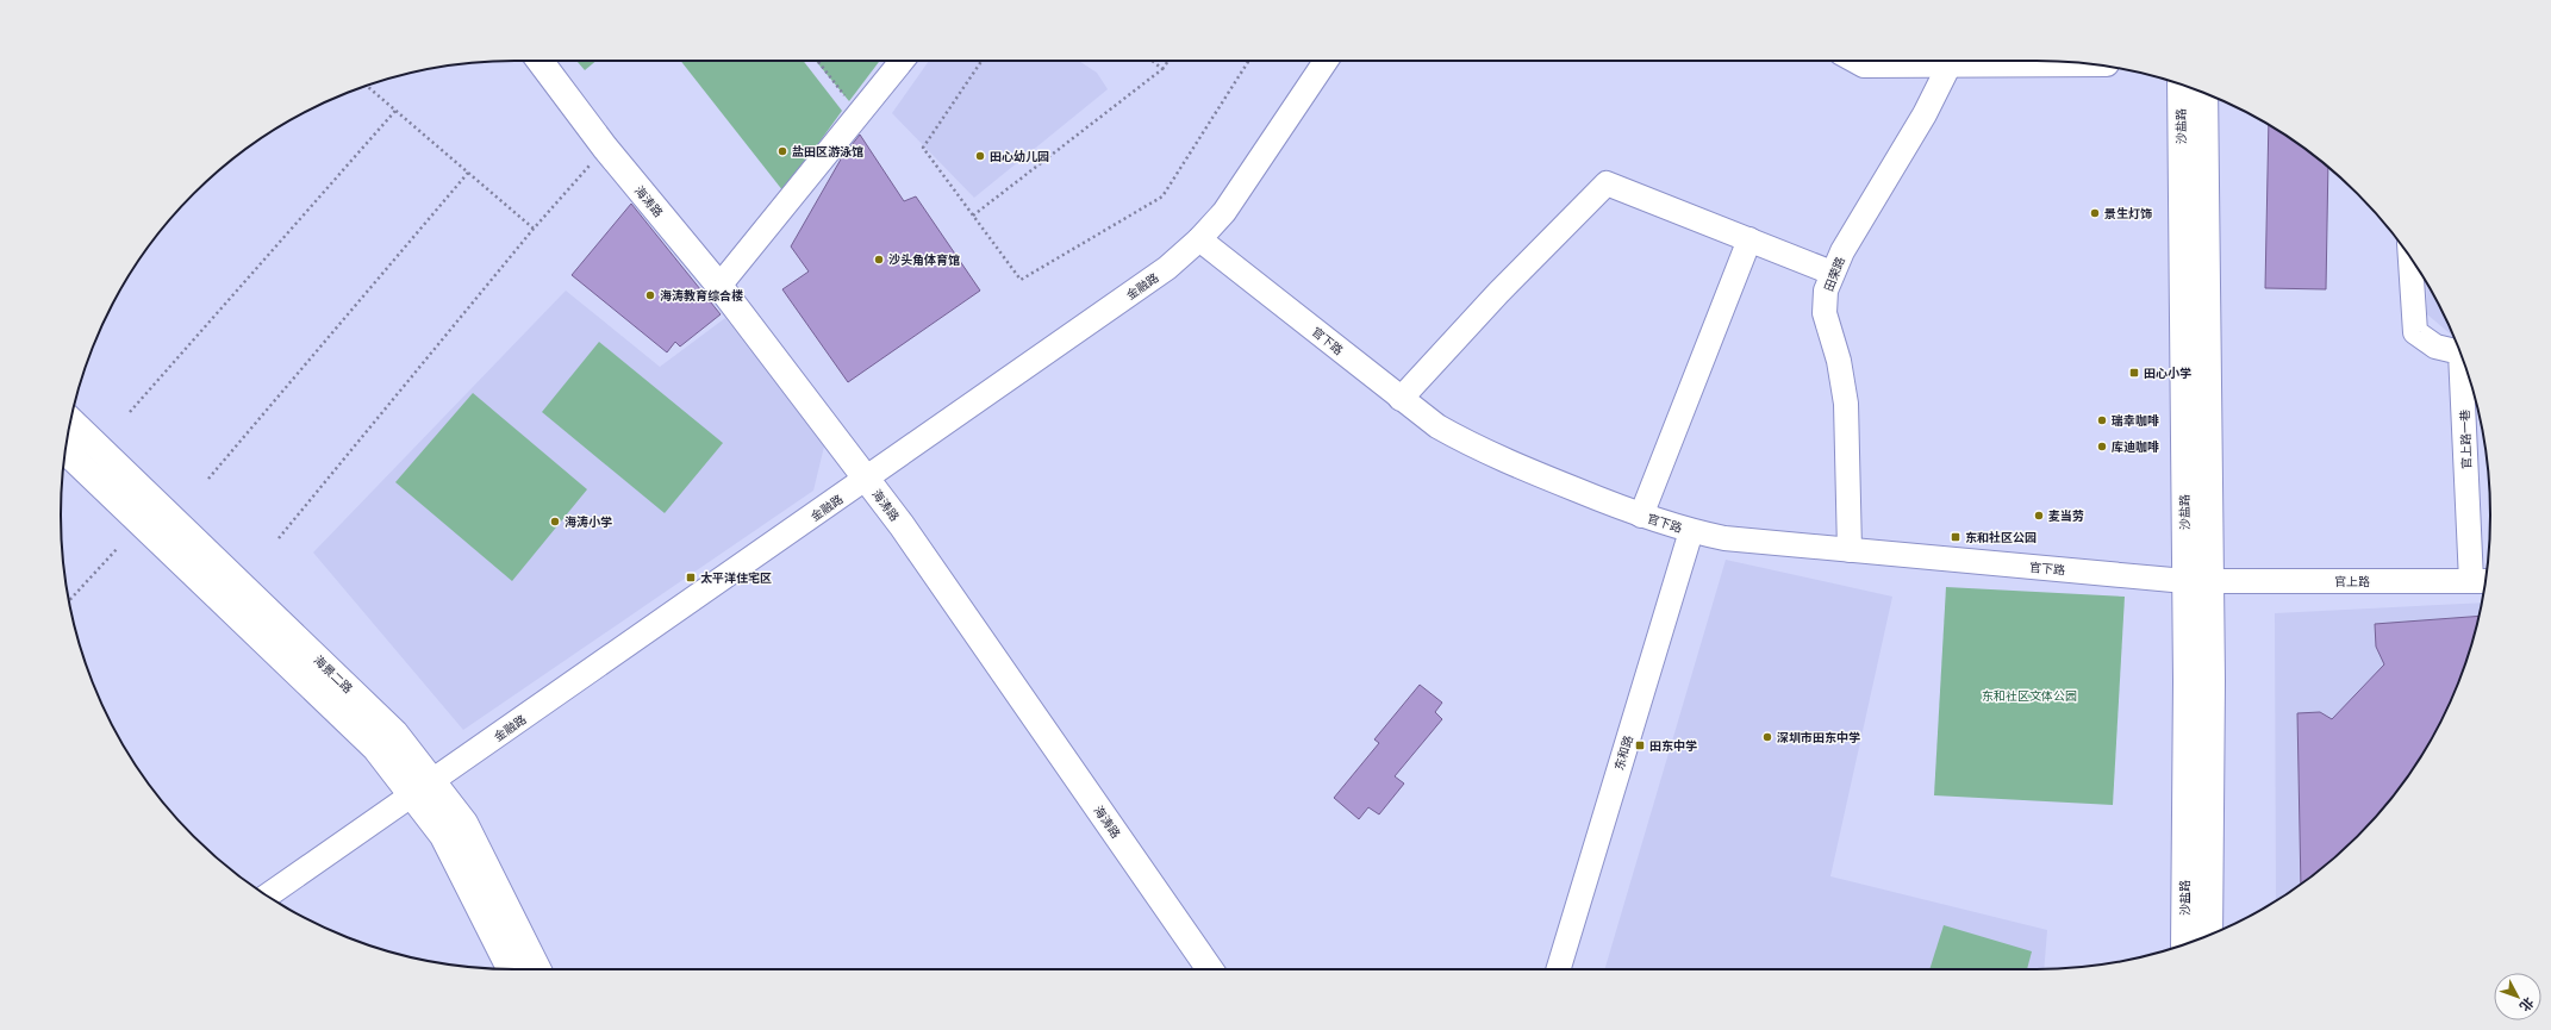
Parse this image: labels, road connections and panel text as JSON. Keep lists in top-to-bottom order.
{
  "streets": {
    "street": [
      "沙盐路",
      "海涛路",
      "田荣路",
      "金融路",
      "官下路",
      "官上路一巷",
      "官上路",
      "海景二路",
      "东和路"
    ]
  },
  "crossings": [
    ["沙盐路", "官下路"],
    ["沙盐路", "官上路"],
    ["海涛路", "金融路"],
    ["田荣路", "官下路"],
    ["金融路", "官下路"],
    ["金融路", "海景二路"],
    ["官下路", "官上路"],
    ["官下路", "东和路"],
    ["官上路一巷", "官上路"]
  ],
  "parks": ["东和社区文体公园"],
  "places": {
    "other": [
      "盐田区游泳馆",
      "田心幼儿园",
      "景生灯饰",
      "沙头角体育馆",
      "海涛教育综合楼",
      "瑞幸咖啡",
      "库迪咖啡",
      "麦当劳",
      "海涛小学",
      "深圳市田东中学"
    ],
    "transit": [
      "田心小学",
      "东和社区公园",
      "太平洋住宅区",
      "田东中学"
    ]
  },
  "north": "bottom right"
}
